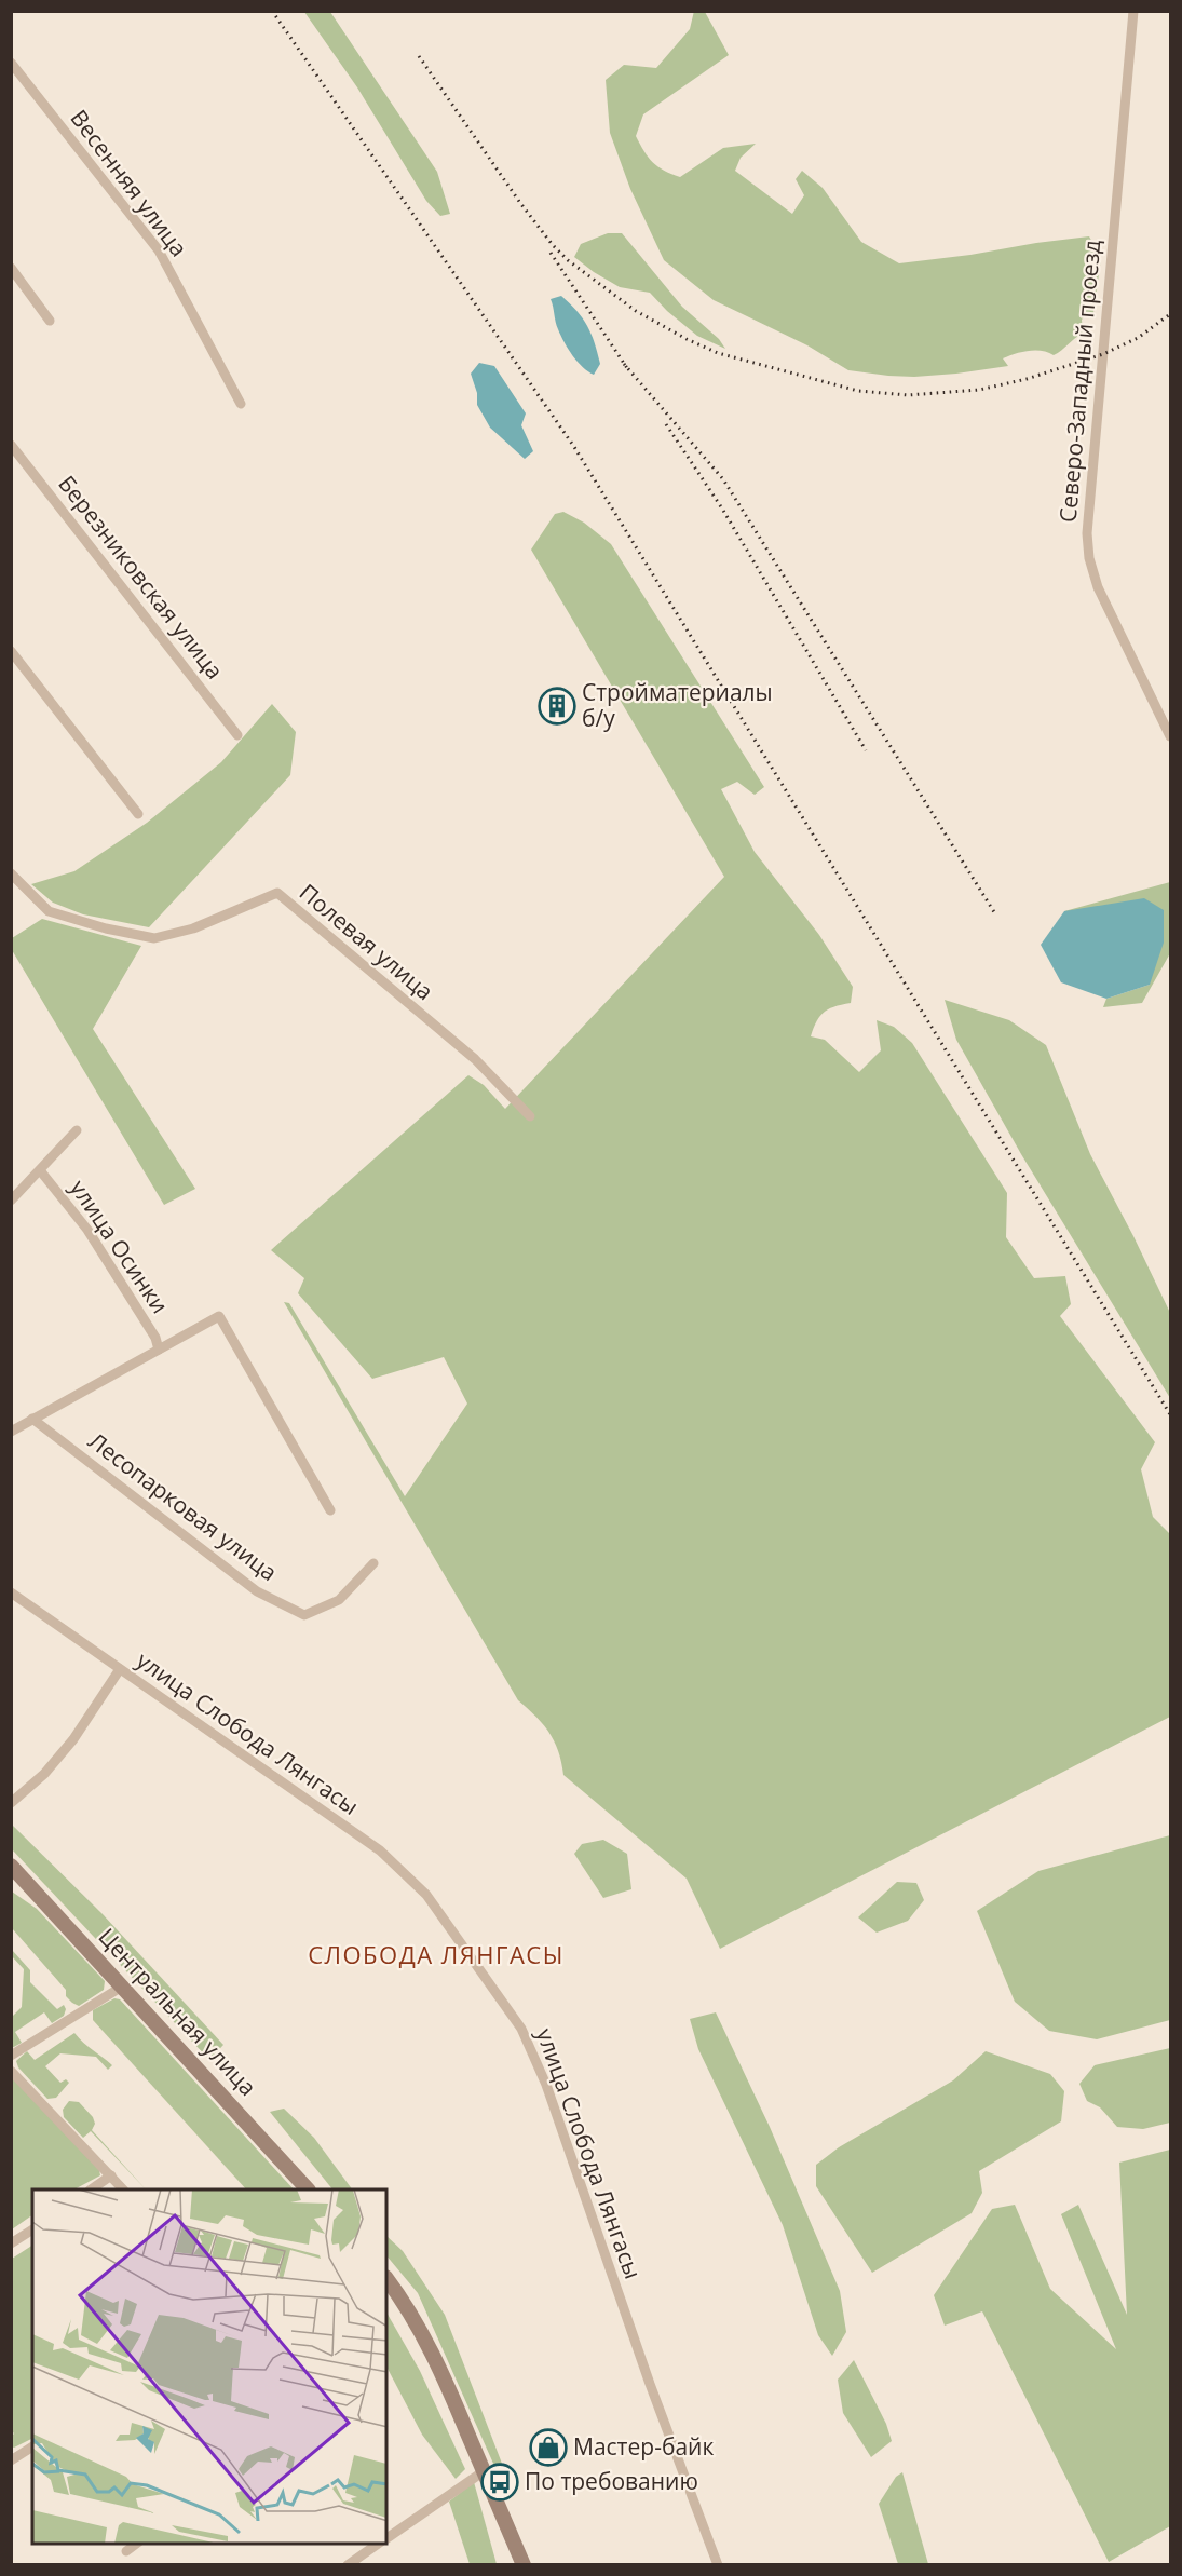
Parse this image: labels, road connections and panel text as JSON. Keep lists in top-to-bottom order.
{
  "streets": {
    "street": [
      "Весенняя улица",
      "Северо-Западный проезд",
      "Березниковская улица",
      "Полевая улица",
      "улица Осинки",
      "Лесопарковая улица",
      "улица Слобода Лянгасы",
      "Центральная улица"
    ]
  },
  "districts": ["СЛОБОДА ЛЯНГАСЫ"],
  "places": {
    "building": ["Стройматериалы б/у"],
    "shop": ["Мастер-байк"],
    "bus stop": ["По требованию"]
  }
}
